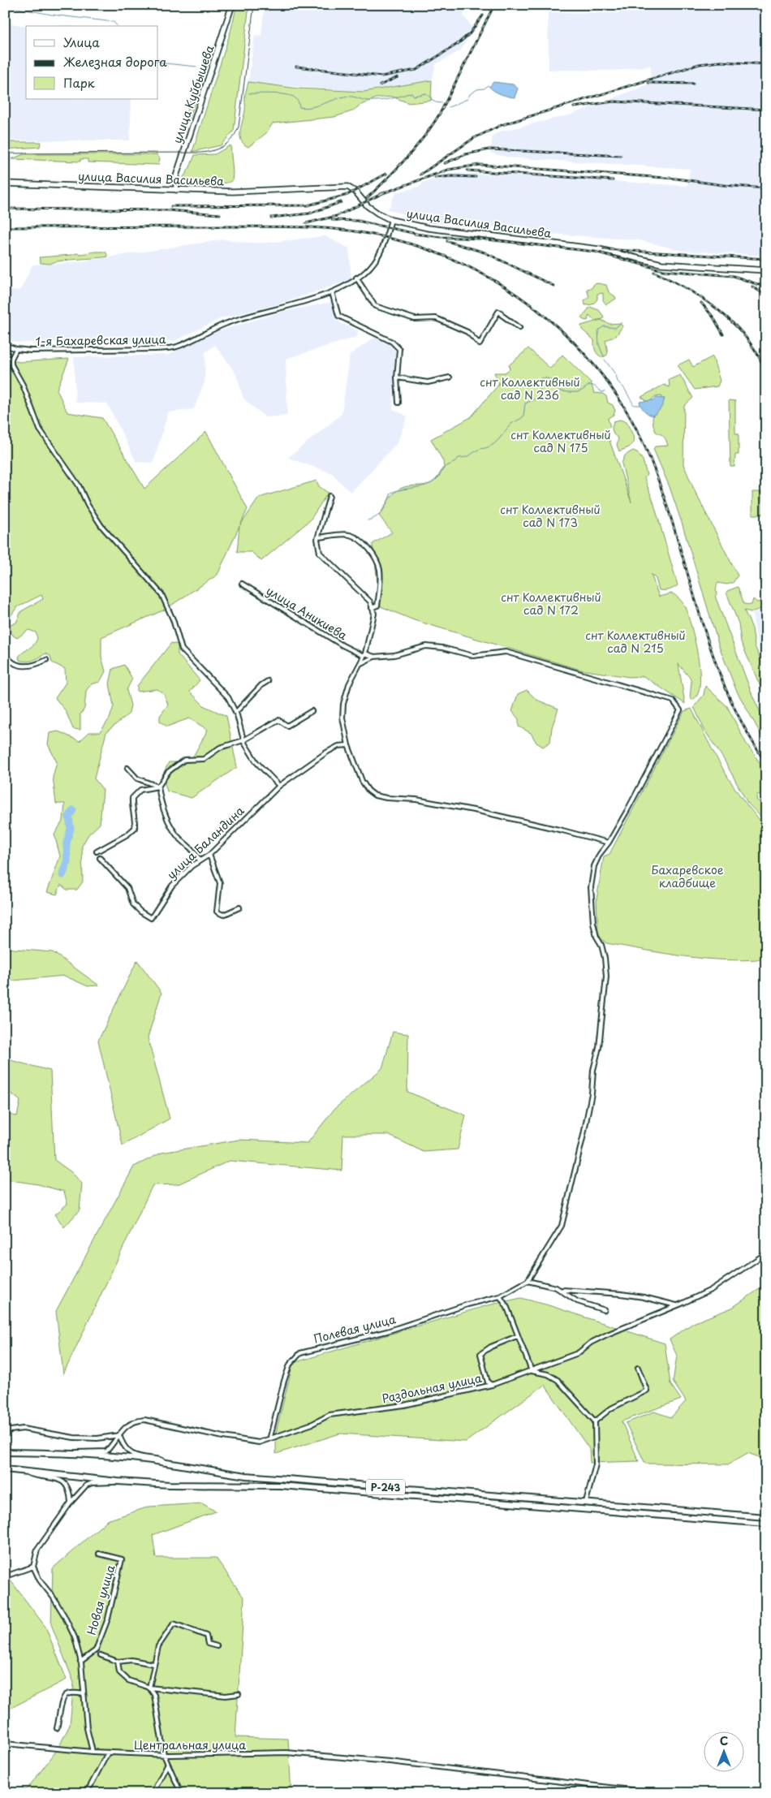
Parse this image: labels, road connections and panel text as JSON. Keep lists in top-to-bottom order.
{
  "streets": {
    "highway": ["Р-243"],
    "main road": ["улица Куйбышева", "улица Василия Васильева"],
    "street": [
      "1-я Бахаревская улица",
      "улица Аникиева",
      "улица Баландина",
      "Полевая улица",
      "Раздольная улица",
      "Новая улица",
      "Центральная улица"
    ]
  },
  "crossings": [
    ["улица Куйбышева", "улица Василия Васильева"],
    ["улица Василия Васильева", "1-я Бахаревская улица"],
    ["Полевая улица", "Раздольная улица"],
    ["Раздольная улица", "Р-243"]
  ],
  "parks": [
    "снт Коллективный сад N 236",
    "снт Коллективный сад N 175",
    "снт Коллективный сад N 173",
    "снт Коллективный сад N 172",
    "снт Коллективный сад N 215",
    "Бахаревское кладбище"
  ],
  "legend": ["Улица", "Железная дорога", "Парк"],
  "north": "top"
}
